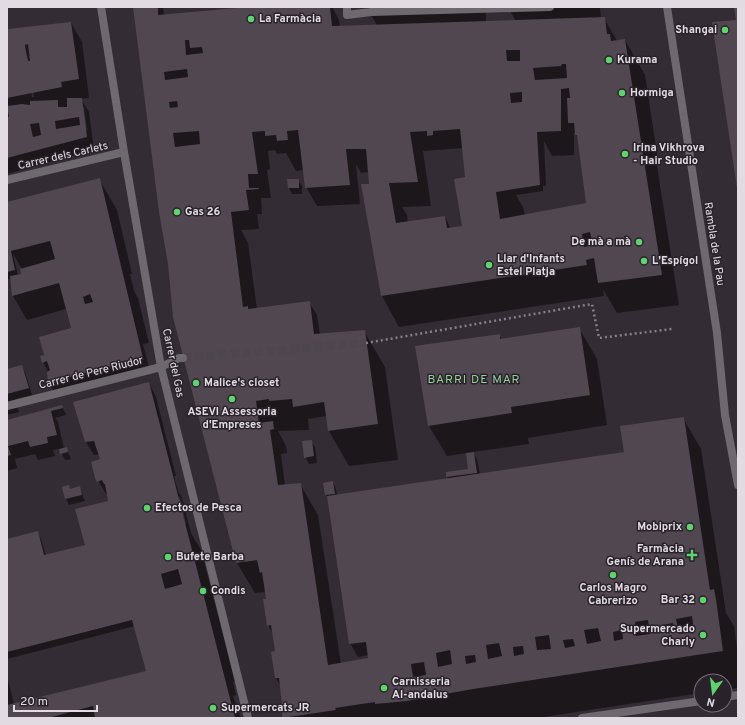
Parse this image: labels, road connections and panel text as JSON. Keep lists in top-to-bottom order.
{
  "streets": {
    "street": [
      "Carrer dels Carlets",
      "Rambla de la Pau",
      "Carrer del Gas",
      "Carrer de Pere Riudor"
    ]
  },
  "crossings": [
    ["Carrer dels Carlets", "Carrer del Gas"],
    ["Carrer del Gas", "Carrer de Pere Riudor"]
  ],
  "districts": ["BARRI DE MAR"],
  "places": {
    "other": [
      "La Farmàcia",
      "Shangai",
      "Kurama",
      "Hormiga",
      "Irina Vikhrova - Hair Studio",
      "Gas 26",
      "De mà a mà",
      "L'Espígol",
      "Llar d'Infants Estel Platja",
      "Malice's closet",
      "ASEVI Assessoria d'Empreses",
      "Efectos de Pesca",
      "Mobiprix",
      "Bufete Barba",
      "Carlos Magro Cabrerizo",
      "Condis",
      "Bar 32",
      "Supermercado Charly",
      "Carnisseria Al-andalus",
      "Supermercats JR"
    ],
    "health": ["Farmàcia Genís de Arana"]
  },
  "scale_bar": "20 m",
  "north": "bottom"
}
